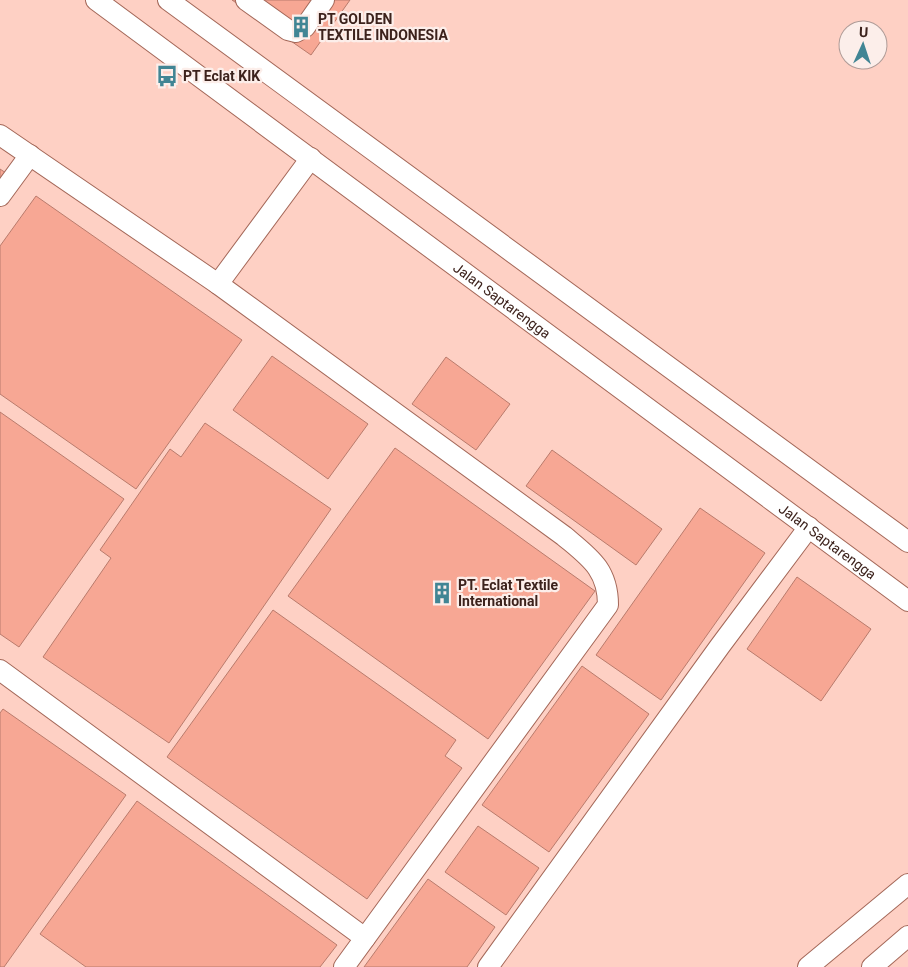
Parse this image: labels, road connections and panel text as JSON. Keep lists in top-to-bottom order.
{
  "streets": {
    "street": ["Jalan Saptarengga"]
  },
  "places": {
    "building": ["PT GOLDEN TEXTILE INDONESIA", "PT. Eclat Textile International"],
    "bus stop": ["PT Eclat KIK"]
  },
  "north": "top"
}
